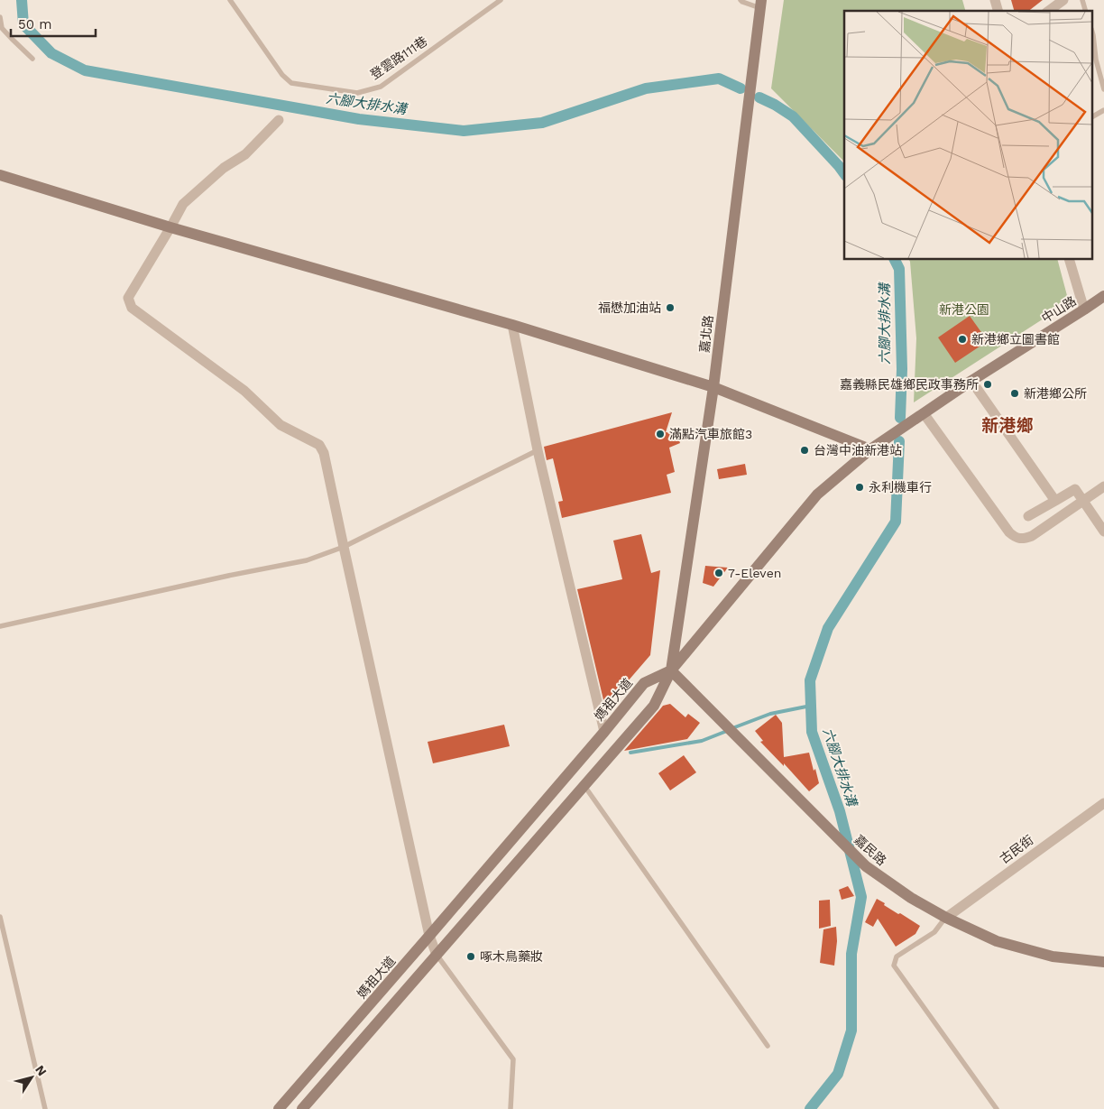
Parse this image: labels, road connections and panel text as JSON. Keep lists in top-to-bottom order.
{
  "streets": {
    "main road": [
      "中山路",
      "嘉北路",
      "媽祖大道",
      "嘉民路"
    ],
    "street": ["古民街"],
    "lane": ["登雲路111巷"]
  },
  "crossings": [
    ["中山路", "嘉北路"],
    ["中山路", "媽祖大道"],
    ["中山路", "嘉民路"],
    ["嘉北路", "媽祖大道"],
    ["嘉北路", "嘉民路"],
    ["媽祖大道", "嘉民路"],
    ["古民街", "嘉民路"]
  ],
  "districts": ["新港鄉"],
  "water": ["六腳大排水溝"],
  "parks": ["新港公園"],
  "places": [
    "福懋加油站",
    "新港鄉立圖書館",
    "嘉義縣民雄鄉民政事務所",
    "新港鄉公所",
    "滿點汽車旅館3",
    "台灣中油新港站",
    "永利機車行",
    "7-Eleven",
    "啄木鳥藥妝"
  ],
  "scale_bar": "50 m",
  "north": "top right"
}
